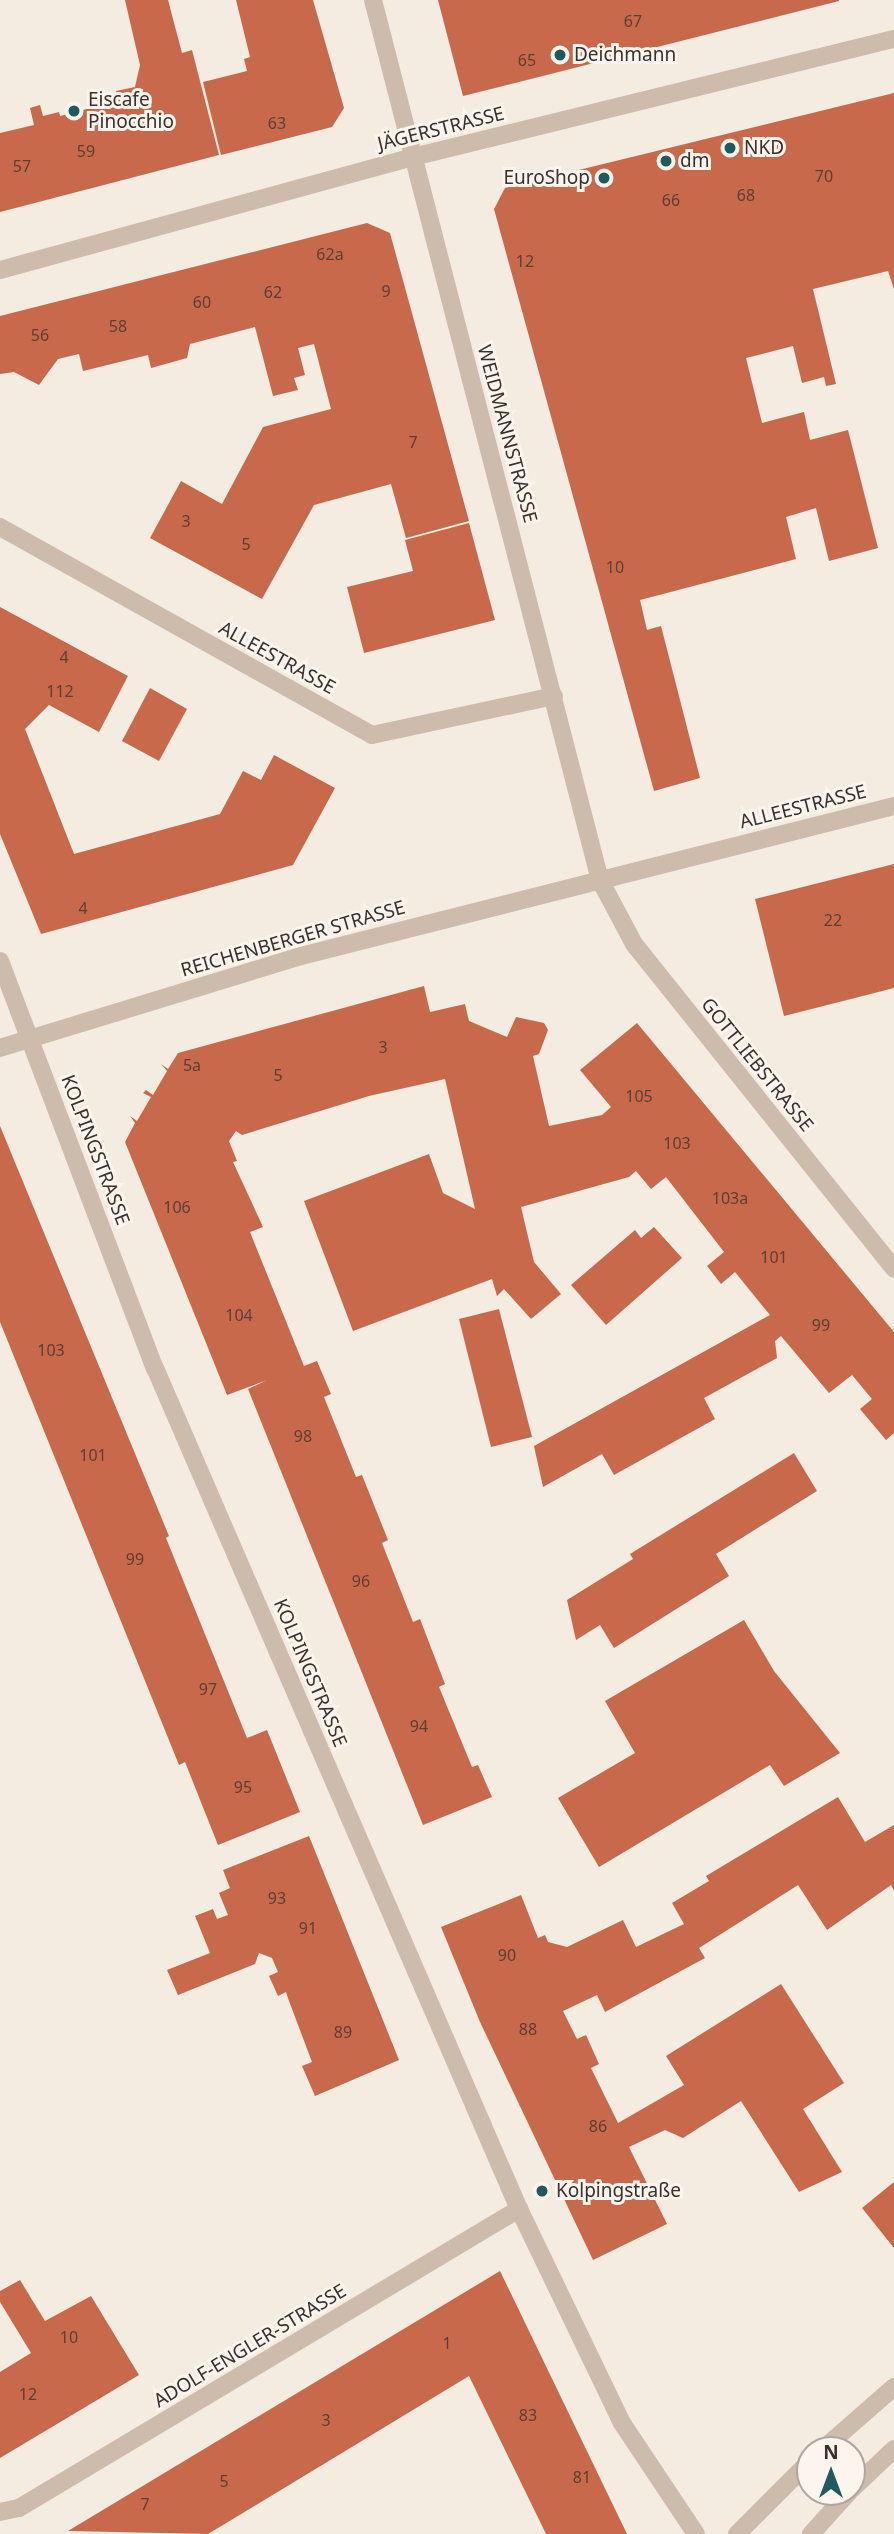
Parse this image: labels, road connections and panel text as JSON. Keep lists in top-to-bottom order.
{
  "streets": {
    "street": [
      "JÄGERSTRASSE",
      "WEIDMANNSTRASSE",
      "ALLEESTRASSE",
      "REICHENBERGER STRASSE",
      "GOTTLIEBSTRASSE",
      "KOLPINGSTRASSE",
      "ADOLF-ENGLER-STRASSE"
    ]
  },
  "crossings": [
    ["JÄGERSTRASSE", "WEIDMANNSTRASSE"],
    ["WEIDMANNSTRASSE", "ALLEESTRASSE"],
    ["WEIDMANNSTRASSE", "REICHENBERGER STRASSE"],
    ["WEIDMANNSTRASSE", "GOTTLIEBSTRASSE"],
    ["ALLEESTRASSE", "REICHENBERGER STRASSE"],
    ["ALLEESTRASSE", "GOTTLIEBSTRASSE"],
    ["REICHENBERGER STRASSE", "GOTTLIEBSTRASSE"],
    ["REICHENBERGER STRASSE", "KOLPINGSTRASSE"],
    ["KOLPINGSTRASSE", "ADOLF-ENGLER-STRASSE"]
  ],
  "places": [
    "Deichmann",
    "Eiscafe Pinocchio",
    "NKD",
    "dm",
    "EuroShop",
    "Kolpingstraße"
  ],
  "house_numbers": [
    "67",
    "65",
    "63",
    "59",
    "57",
    "70",
    "68",
    "66",
    "62a",
    "12",
    "9",
    "62",
    "60",
    "58",
    "56",
    "7",
    "3",
    "5",
    "10",
    "4",
    "112",
    "4",
    "22",
    "3",
    "5a",
    "5",
    "105",
    "103",
    "103a",
    "106",
    "101",
    "104",
    "99",
    "103",
    "98",
    "101",
    "99",
    "96",
    "97",
    "94",
    "95",
    "93",
    "91",
    "90",
    "88",
    "89",
    "86",
    "10",
    "1",
    "12",
    "83",
    "3",
    "81",
    "5",
    "7"
  ],
  "north": "top"
}
